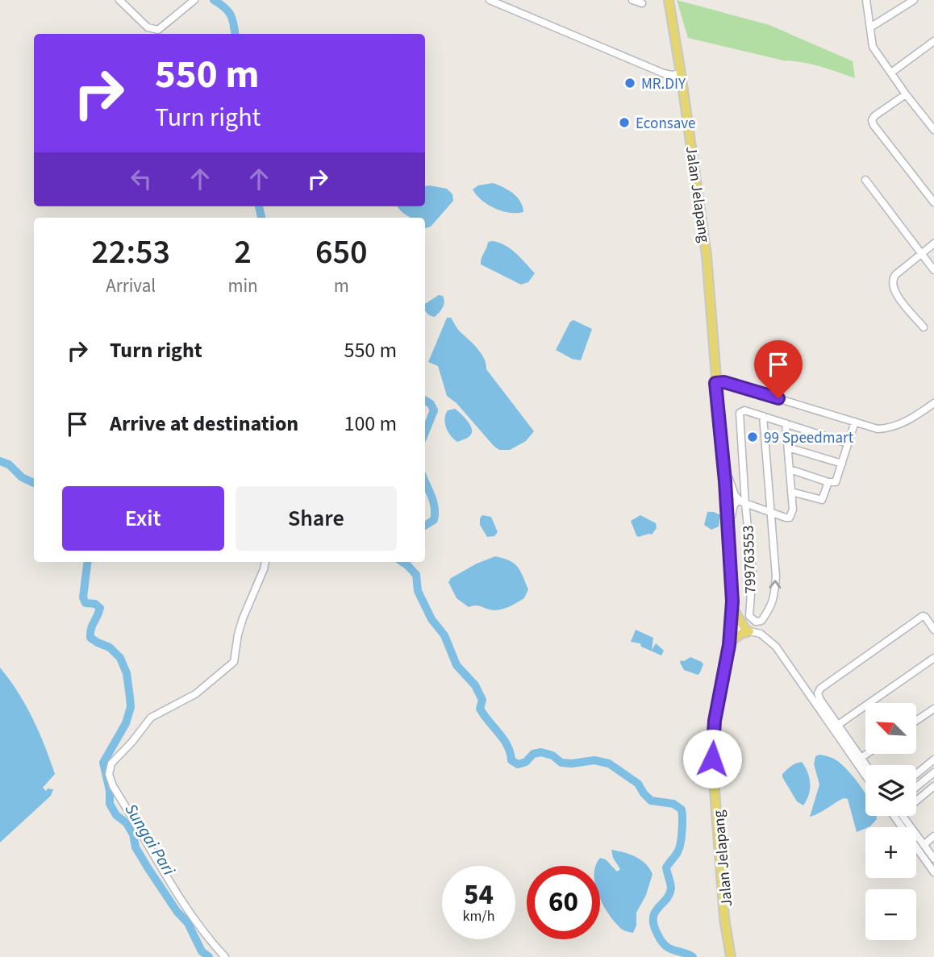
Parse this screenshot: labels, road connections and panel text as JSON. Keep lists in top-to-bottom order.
{
  "streets": {
    "main road": ["Jalan Jelapang"],
    "street": ["799763553"]
  },
  "water": ["Sungai Pari"],
  "places": ["MR.DIY", "Econsave", "99 Speedmart"],
  "north": "top left",
  "page": {
    "turn": ["550 m", "Turn right"],
    "eta": [
      "22:53",
      "Arrival",
      "2",
      "min",
      "650",
      "m"
    ],
    "list": [
      {
        "name": "Turn right",
        "value": "550 m"
      },
      {
        "name": "Arrive at destination",
        "value": "100 m"
      }
    ],
    "buttons": ["Exit", "Share"],
    "map_buttons": ["+", "−"],
    "speed": "54 km/h",
    "limit": "60"
  }
}
